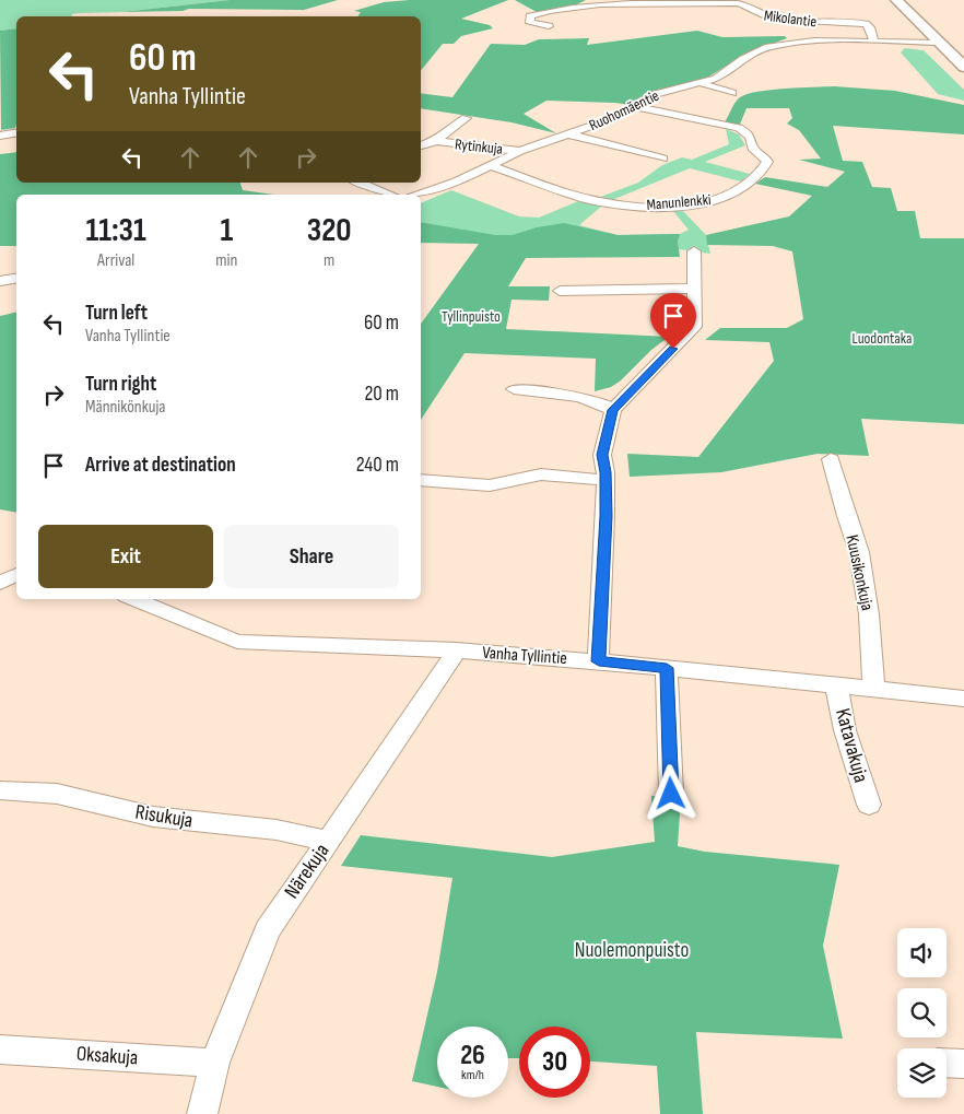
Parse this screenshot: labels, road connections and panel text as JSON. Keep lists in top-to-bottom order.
{
  "streets": {
    "street": [
      "Mikolantie",
      "Ruohomäentie",
      "Rytinkuja",
      "Manunlenkki",
      "Kuusikonkuja",
      "Vanha Tyllintie",
      "Katavakuja",
      "Risukuja",
      "Närekuja",
      "Oksakuja"
    ]
  },
  "crossings": [
    ["Mikolantie", "Ruohomäentie"],
    ["Ruohomäentie", "Rytinkuja"],
    ["Ruohomäentie", "Manunlenkki"],
    ["Kuusikonkuja", "Vanha Tyllintie"],
    ["Vanha Tyllintie", "Katavakuja"],
    ["Vanha Tyllintie", "Närekuja"],
    ["Risukuja", "Närekuja"],
    ["Närekuja", "Oksakuja"]
  ],
  "parks": ["Tyllinpuisto", "Luodontaka", "Nuolemonpuisto"],
  "page": {
    "turn": ["60 m", "Vanha Tyllintie"],
    "eta": [
      "11:31",
      "Arrival",
      "1",
      "min",
      "320",
      "m"
    ],
    "list": [
      {
        "name": "Turn left",
        "note": "Vanha Tyllintie",
        "value": "60 m"
      },
      {
        "name": "Turn right",
        "note": "Männikönkuja",
        "value": "20 m"
      },
      {
        "name": "Arrive at destination",
        "value": "240 m"
      }
    ],
    "buttons": ["Exit", "Share"],
    "speed": "26 km/h",
    "limit": "30"
  }
}
